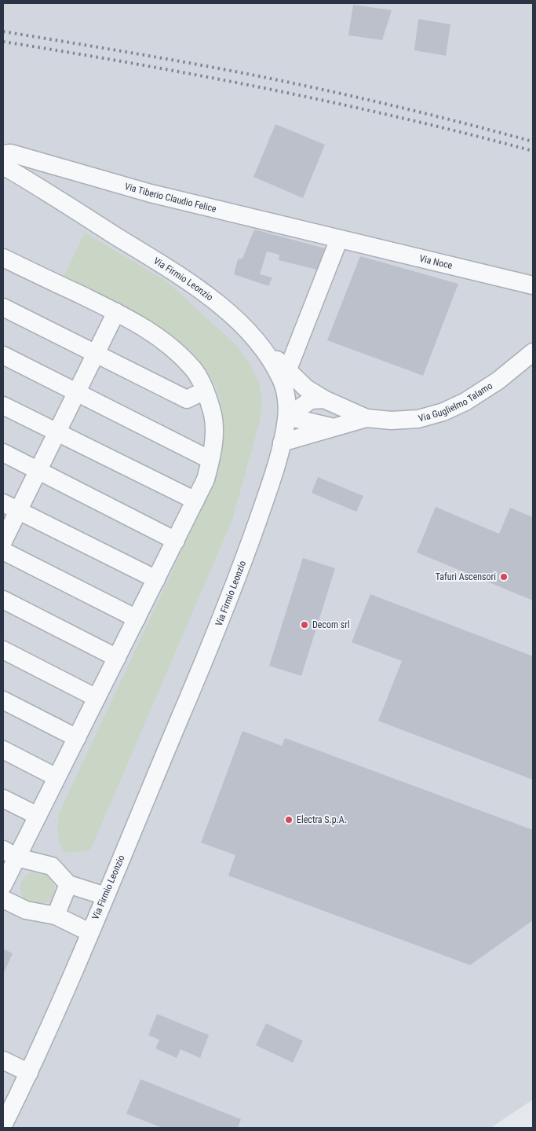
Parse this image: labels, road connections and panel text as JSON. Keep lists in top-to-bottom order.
{
  "streets": {
    "street": [
      "Via Tiberio Claudio Felice",
      "Via Noce",
      "Via Firmio Leonzio",
      "Via Guglielmo Talamo"
    ]
  },
  "crossings": [
    ["Via Tiberio Claudio Felice", "Via Noce"]
  ],
  "places": ["Tafuri Ascensori", "Decom srl", "Electra S.p.A."]
}
